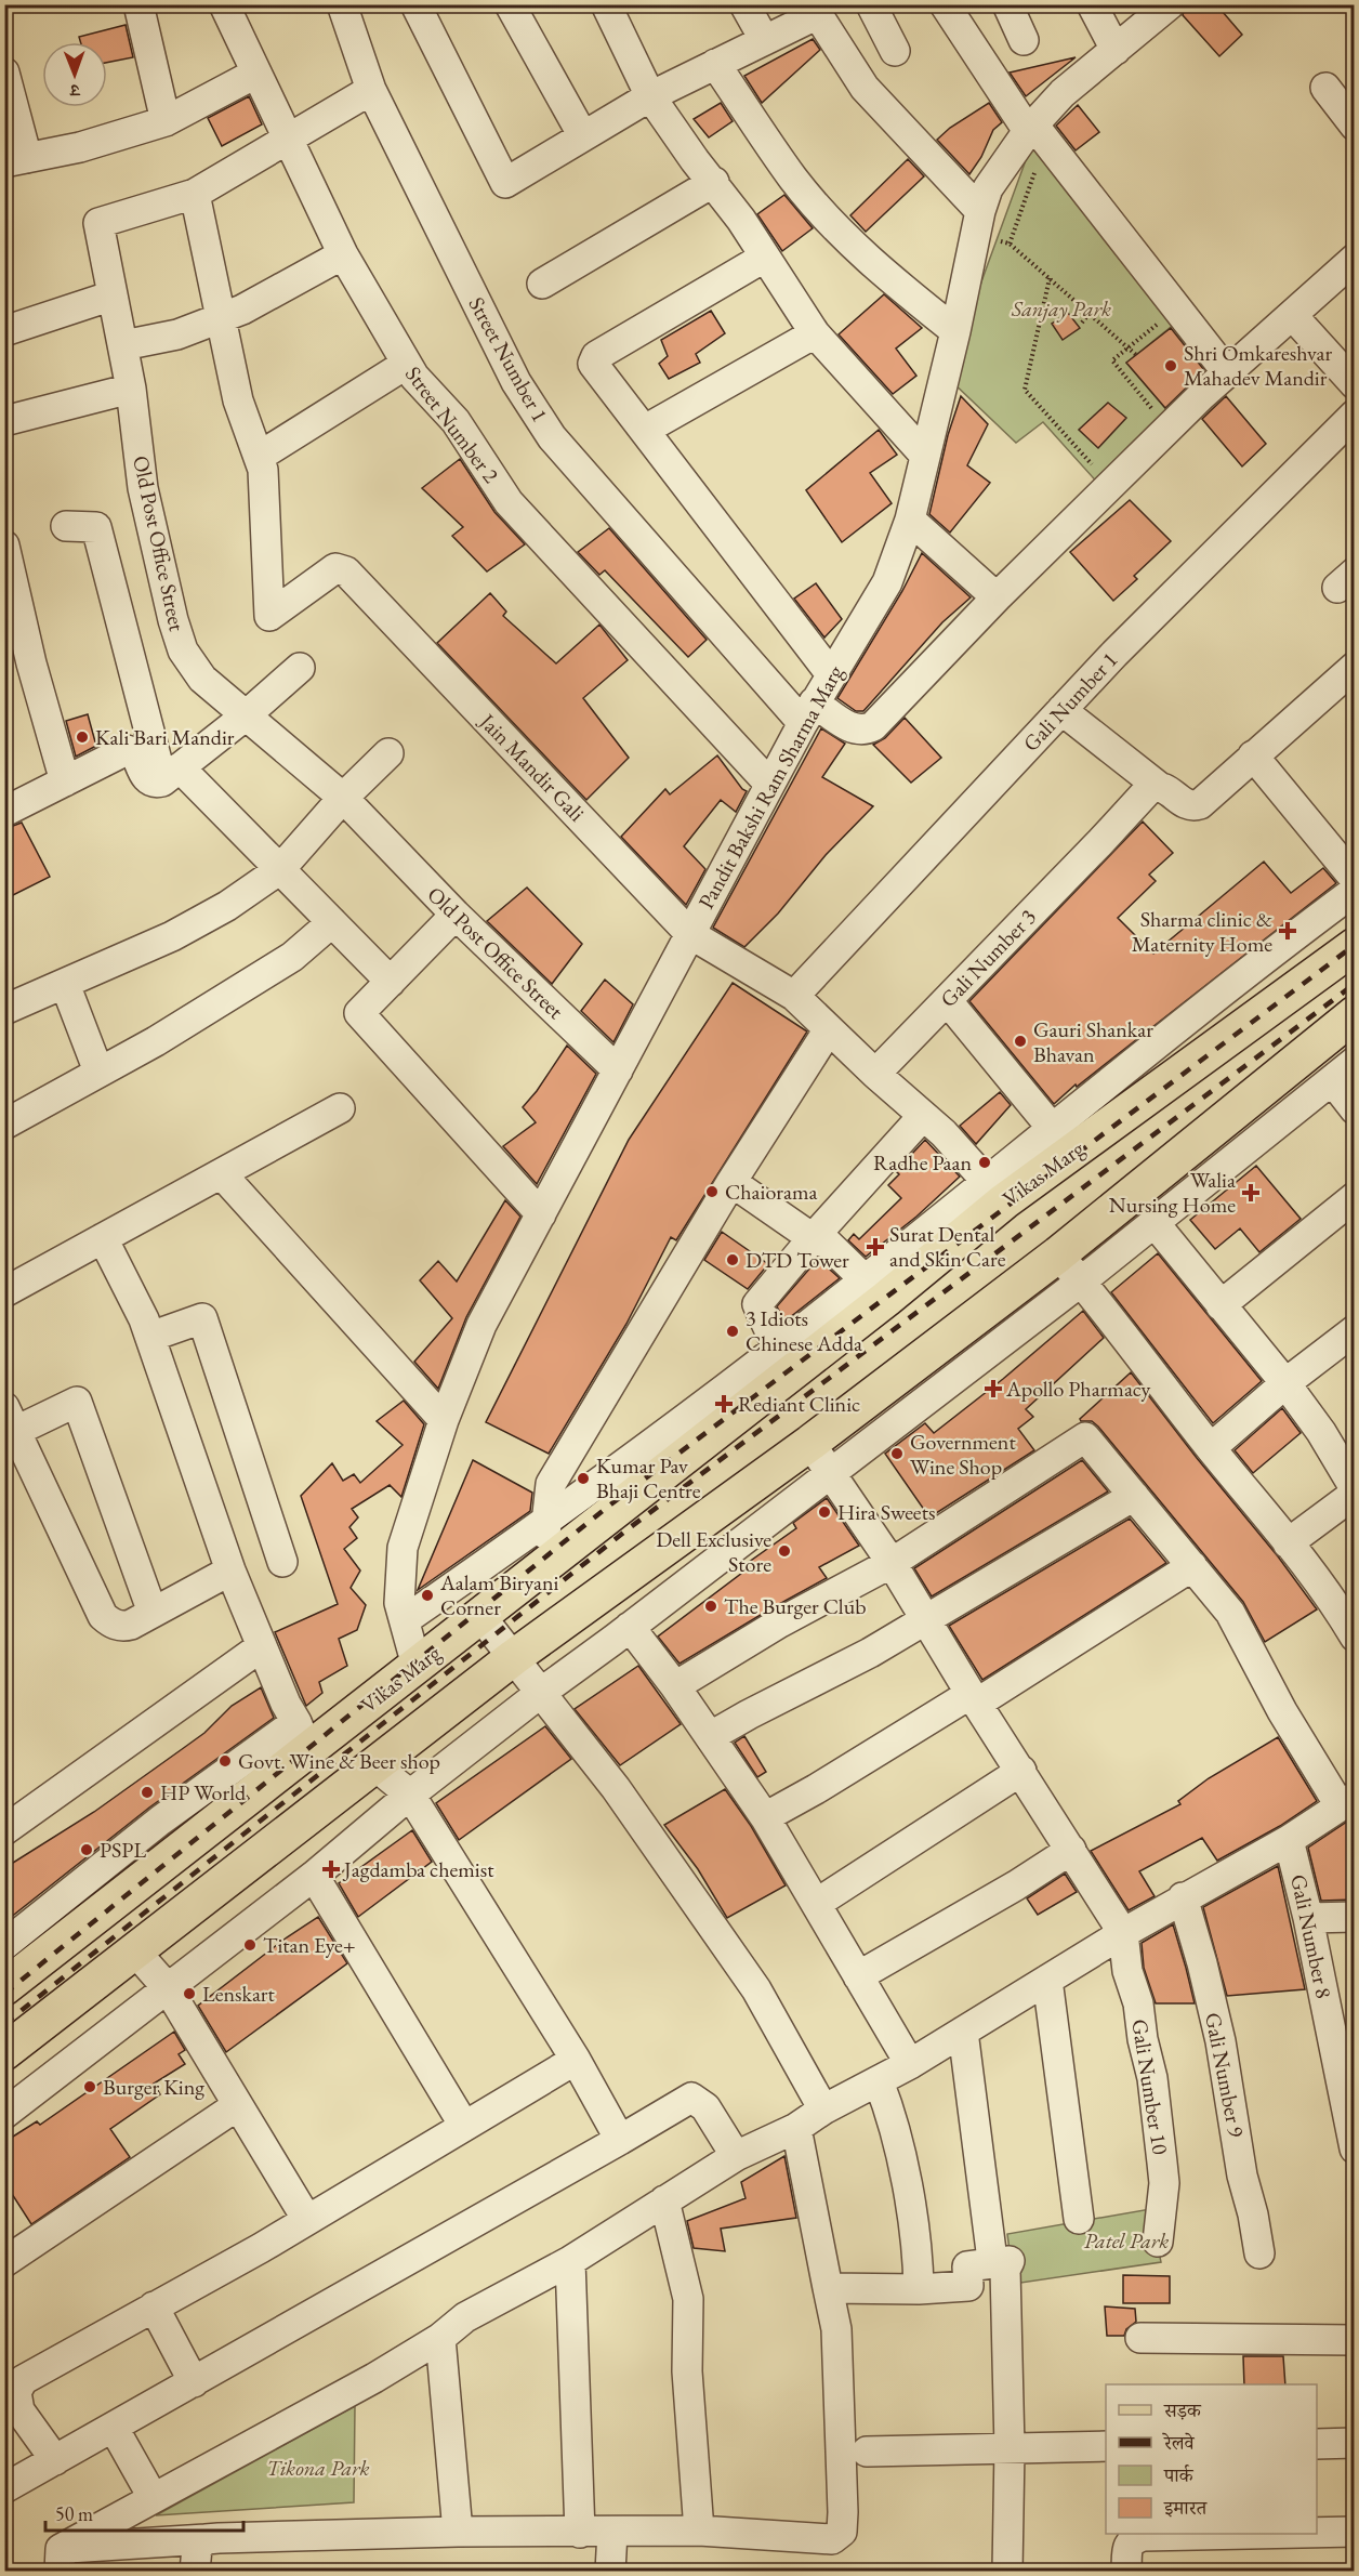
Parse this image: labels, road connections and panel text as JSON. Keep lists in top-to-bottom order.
{
  "streets": {
    "main road": ["Vikas Marg"],
    "street": [
      "Street Number 1",
      "Street Number 2",
      "Old Post Office Street",
      "Gali Number 1",
      "Jain Mandir Gali",
      "Pandit Bakshi Ram Sharma Marg",
      "Gali Number 3",
      "Gali Number 8",
      "Gali Number 9",
      "Gali Number 10"
    ]
  },
  "crossings": [
    ["Street Number 1", "Pandit Bakshi Ram Sharma Marg"],
    ["Street Number 2", "Pandit Bakshi Ram Sharma Marg"],
    ["Old Post Office Street", "Pandit Bakshi Ram Sharma Marg"],
    ["Gali Number 1", "Jain Mandir Gali"],
    ["Jain Mandir Gali", "Pandit Bakshi Ram Sharma Marg"],
    ["Jain Mandir Gali", "Gali Number 3"],
    ["Jain Mandir Gali", "Vikas Marg"],
    ["Pandit Bakshi Ram Sharma Marg", "Vikas Marg"]
  ],
  "parks": ["Sanjay Park", "Patel Park", "Tikona Park"],
  "places": {
    "other": [
      "Shri Omkareshvar Mahadev Mandir",
      "Kali Bari Mandir",
      "Gauri Shankar Bhavan",
      "Radhe Paan",
      "Chaiorama",
      "DTD Tower",
      "3 Idiots Chinese Adda",
      "Government Wine Shop",
      "Kumar Pav Bhaji Centre",
      "Hira Sweets",
      "Dell Exclusive Store",
      "Aalam Biryani Corner",
      "The Burger Club",
      "Govt. Wine & Beer shop",
      "HP World",
      "PSPL",
      "Titan Eye+",
      "Lenskart",
      "Burger King"
    ],
    "health": [
      "Sharma clinic & Maternity Home",
      "Walia Nursing Home",
      "Surat Dental and Skin Care",
      "Apollo Pharmacy",
      "Rediant Clinic",
      "Jagdamba chemist"
    ]
  },
  "legend": [
    "सड़क",
    "रेलवे",
    "पार्क",
    "इमारत"
  ],
  "scale_bar": "50 m",
  "north": "bottom"
}
